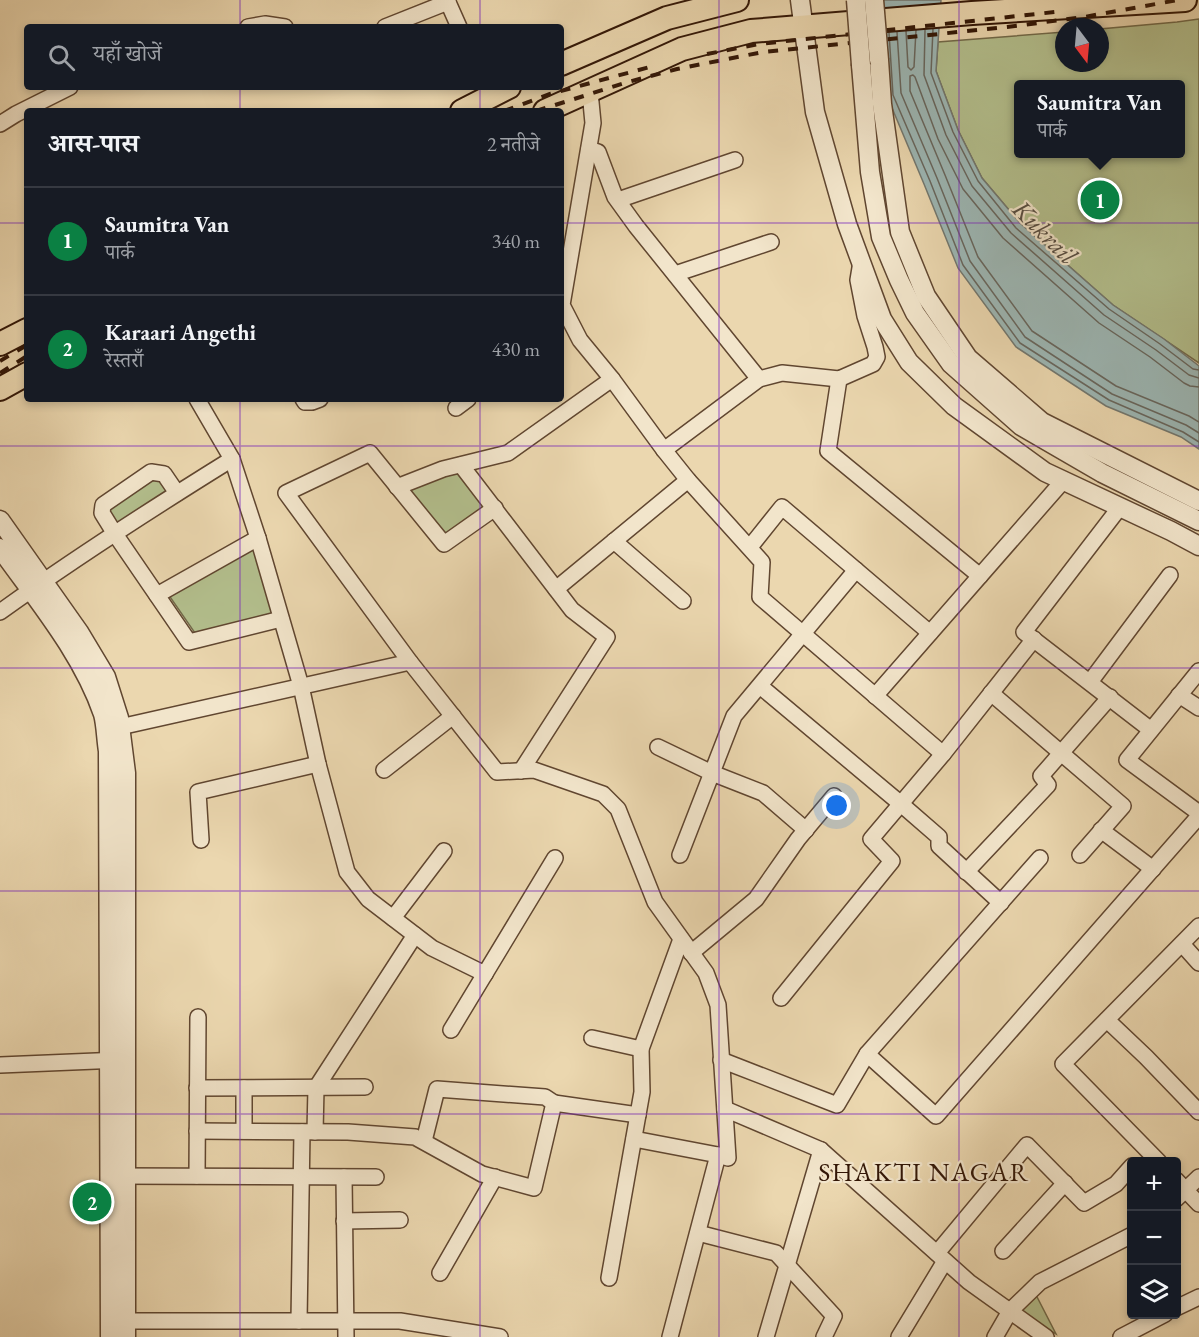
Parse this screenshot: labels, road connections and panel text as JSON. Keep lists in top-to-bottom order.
{
  "districts": ["SHAKTI NAGAR"],
  "water": ["Kukrail"],
  "north": "bottom",
  "page": {
    "search": "यहाँ खोजें",
    "popup": ["Saumitra Van", "पार्क"],
    "heading": ["आस-पास", "2 नतीजे"],
    "pins": ["1", "2"],
    "list": [
      {
        "mark": "1",
        "name": "Saumitra Van",
        "note": "पार्क",
        "value": "340 m"
      },
      {
        "mark": "2",
        "name": "Karaari Angethi",
        "note": "रेस्तराँ",
        "value": "430 m"
      }
    ],
    "map_buttons": ["+", "−"]
  }
}
